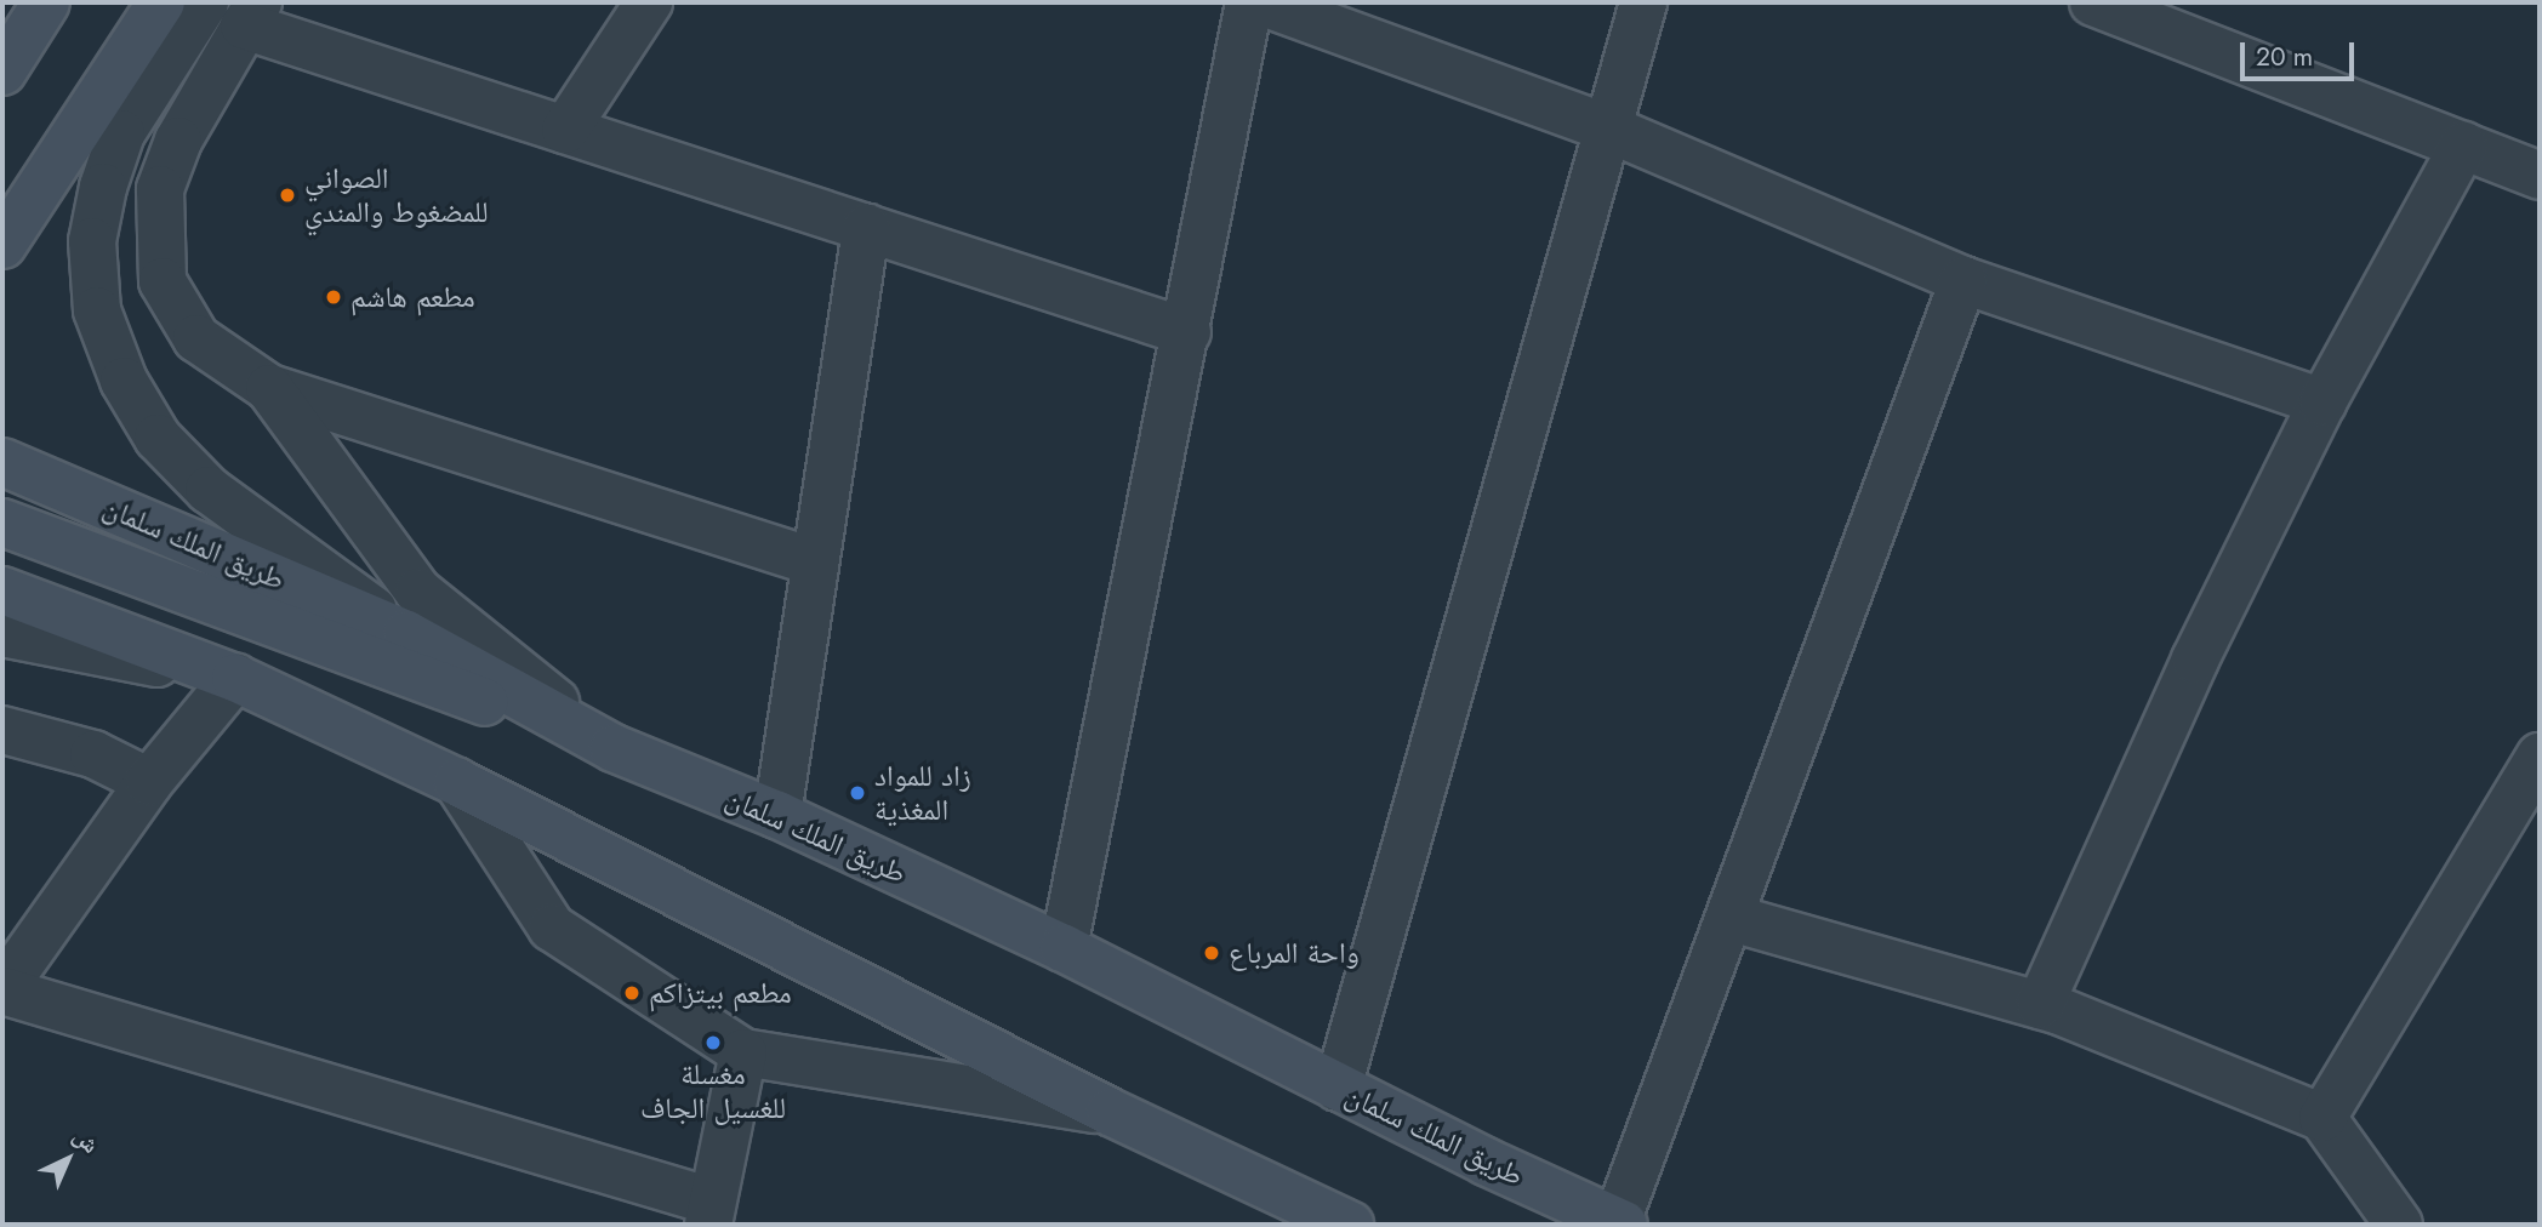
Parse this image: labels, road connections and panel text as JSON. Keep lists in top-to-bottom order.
{
  "streets": {
    "main road": ["طريق الملك سلمان"]
  },
  "places": [
    "الصواني للمضغوط والمندي",
    "مطعم هاشم",
    "زاد للمواد المغذية",
    "واحة المرباع",
    "مطعم بيتزاكم",
    "مغسلة للغسيل الجاف"
  ],
  "scale_bar": "20 m",
  "north": "top right"
}
